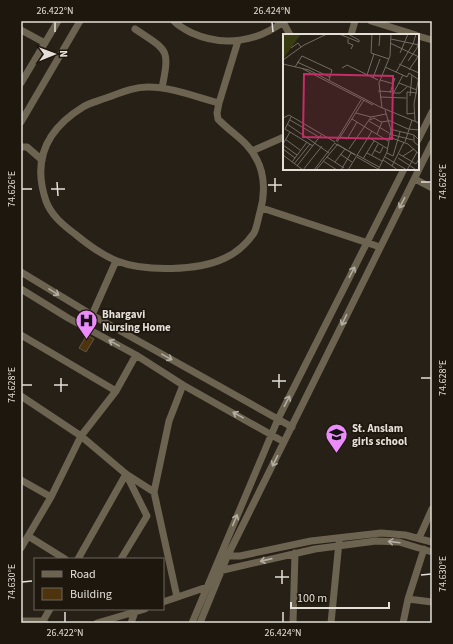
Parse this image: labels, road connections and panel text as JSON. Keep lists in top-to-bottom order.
{
  "places": {
    "hospital": ["Bhargavi Nursing Home"],
    "school or university": ["St. Anslam girls school"]
  },
  "legend": ["Road", "Building"],
  "scale_bar": "100 m",
  "north": "right",
  "coordinates": [
    "26.422°N",
    "26.424°N",
    "74.626°E",
    "74.628°E",
    "74.630°E"
  ]
}
